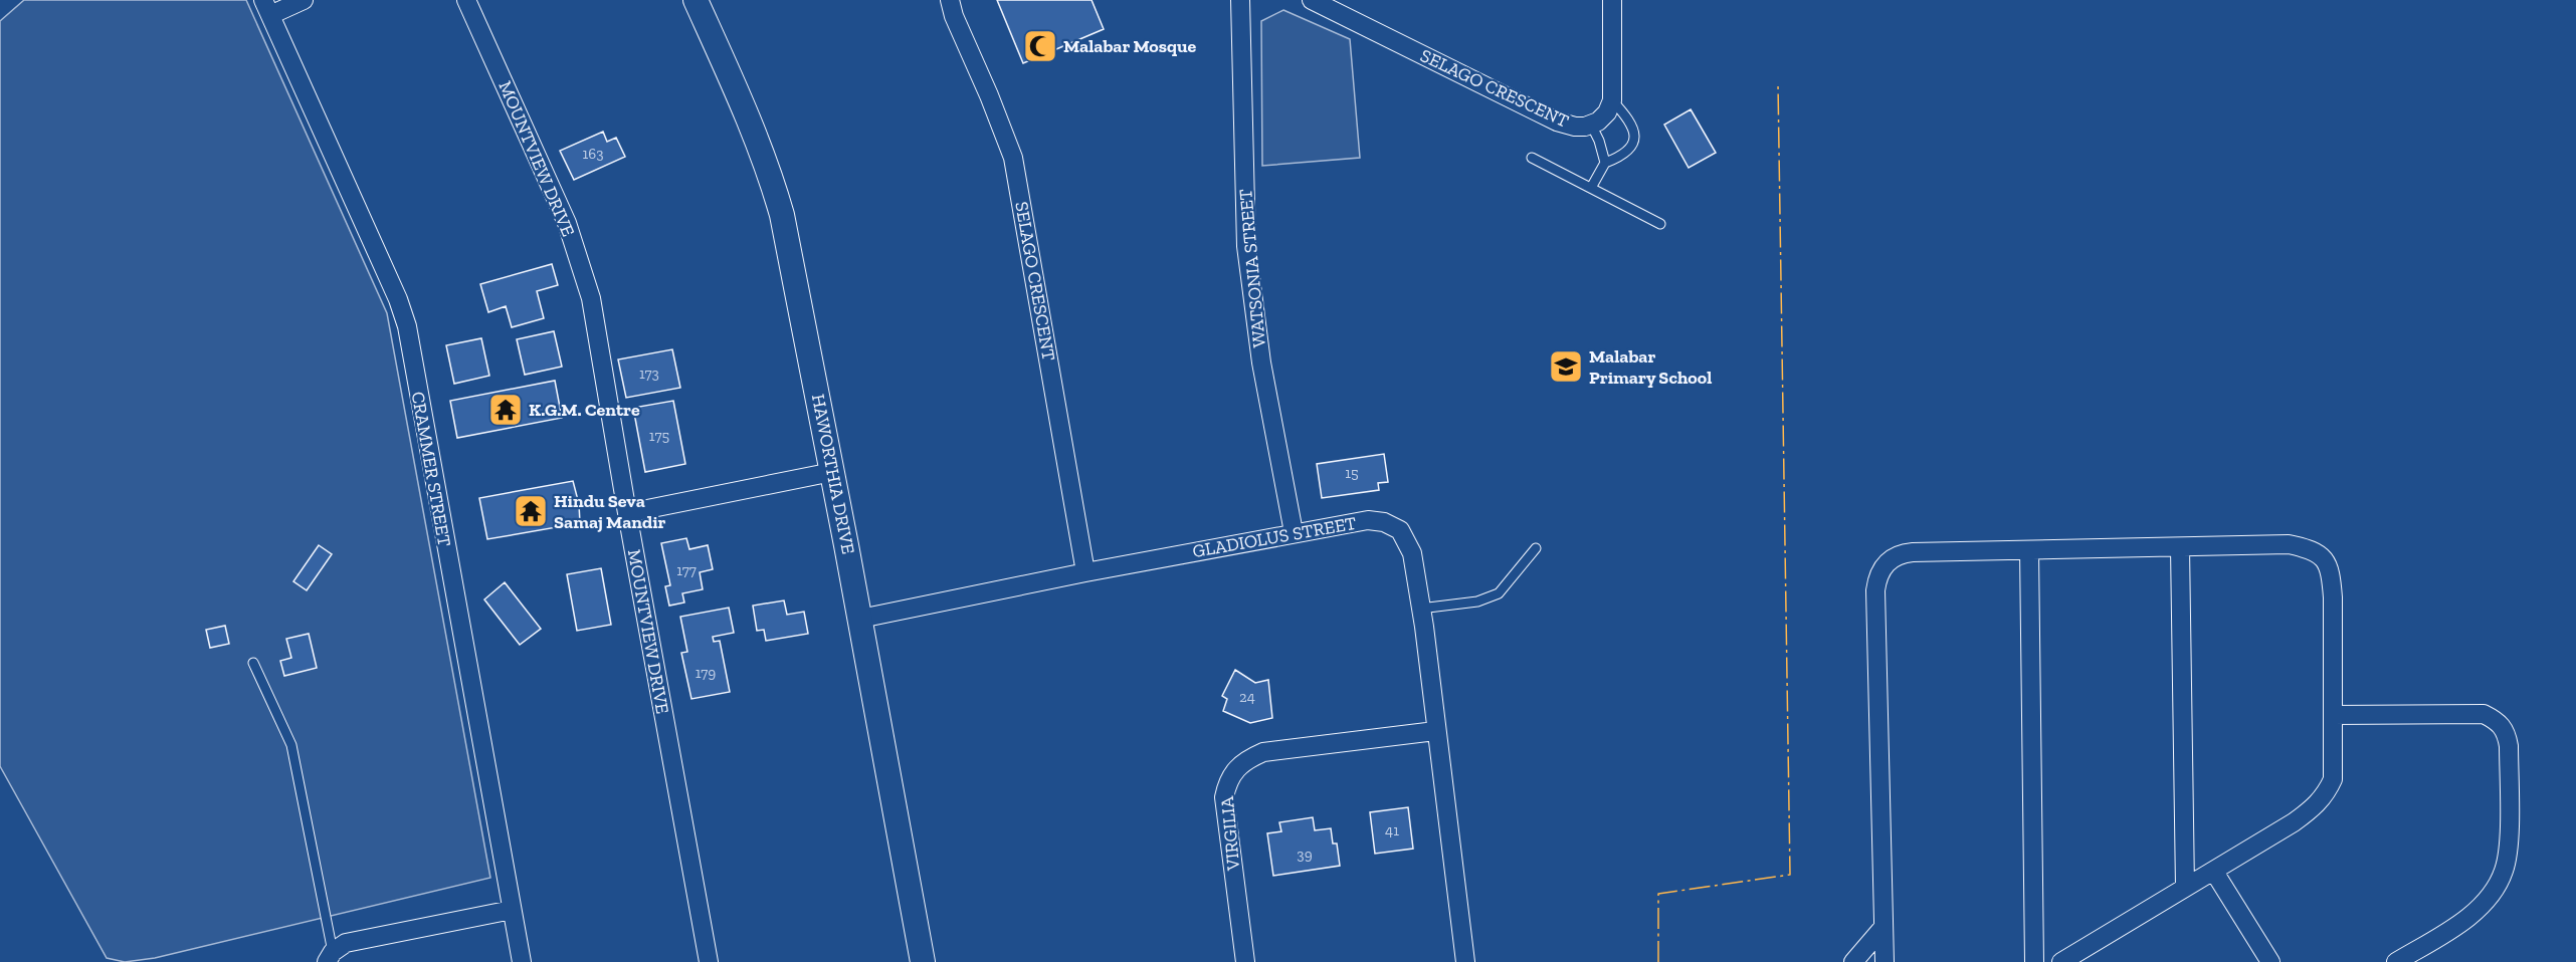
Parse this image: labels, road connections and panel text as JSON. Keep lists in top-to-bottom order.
{
  "streets": {
    "street": [
      "SELAGO CRESCENT",
      "MOUNTVIEW DRIVE",
      "WATSONIA STREET",
      "CRAMMER STREET",
      "HAWORTHIA DRIVE",
      "GLADIOLUS STREET",
      "VIRGILIA"
    ]
  },
  "crossings": [
    ["SELAGO CRESCENT", "GLADIOLUS STREET"],
    ["WATSONIA STREET", "GLADIOLUS STREET"],
    ["HAWORTHIA DRIVE", "GLADIOLUS STREET"],
    ["GLADIOLUS STREET", "VIRGILIA"]
  ],
  "places": {
    "mosque": ["Malabar Mosque"],
    "school or university": ["Malabar Primary School"],
    "temple": ["K.G.M. Centre", "Hindu Seva Samaj Mandir"]
  },
  "house_numbers": [
    "163",
    "173",
    "175",
    "15",
    "177",
    "179",
    "24",
    "41",
    "39"
  ]
}
